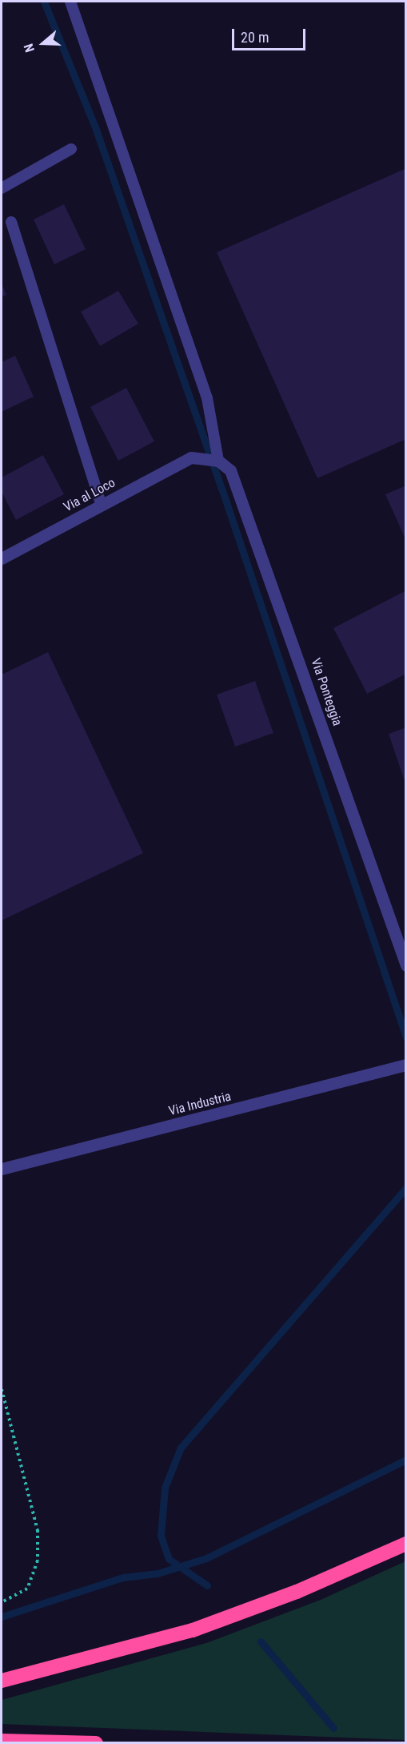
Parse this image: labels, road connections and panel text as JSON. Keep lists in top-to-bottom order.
{
  "streets": {
    "street": ["Via al Loco", "Via Ponteggia", "Via Industria"]
  },
  "crossings": [
    ["Via al Loco", "Via Ponteggia"]
  ],
  "scale_bar": "20 m",
  "north": "left"
}
